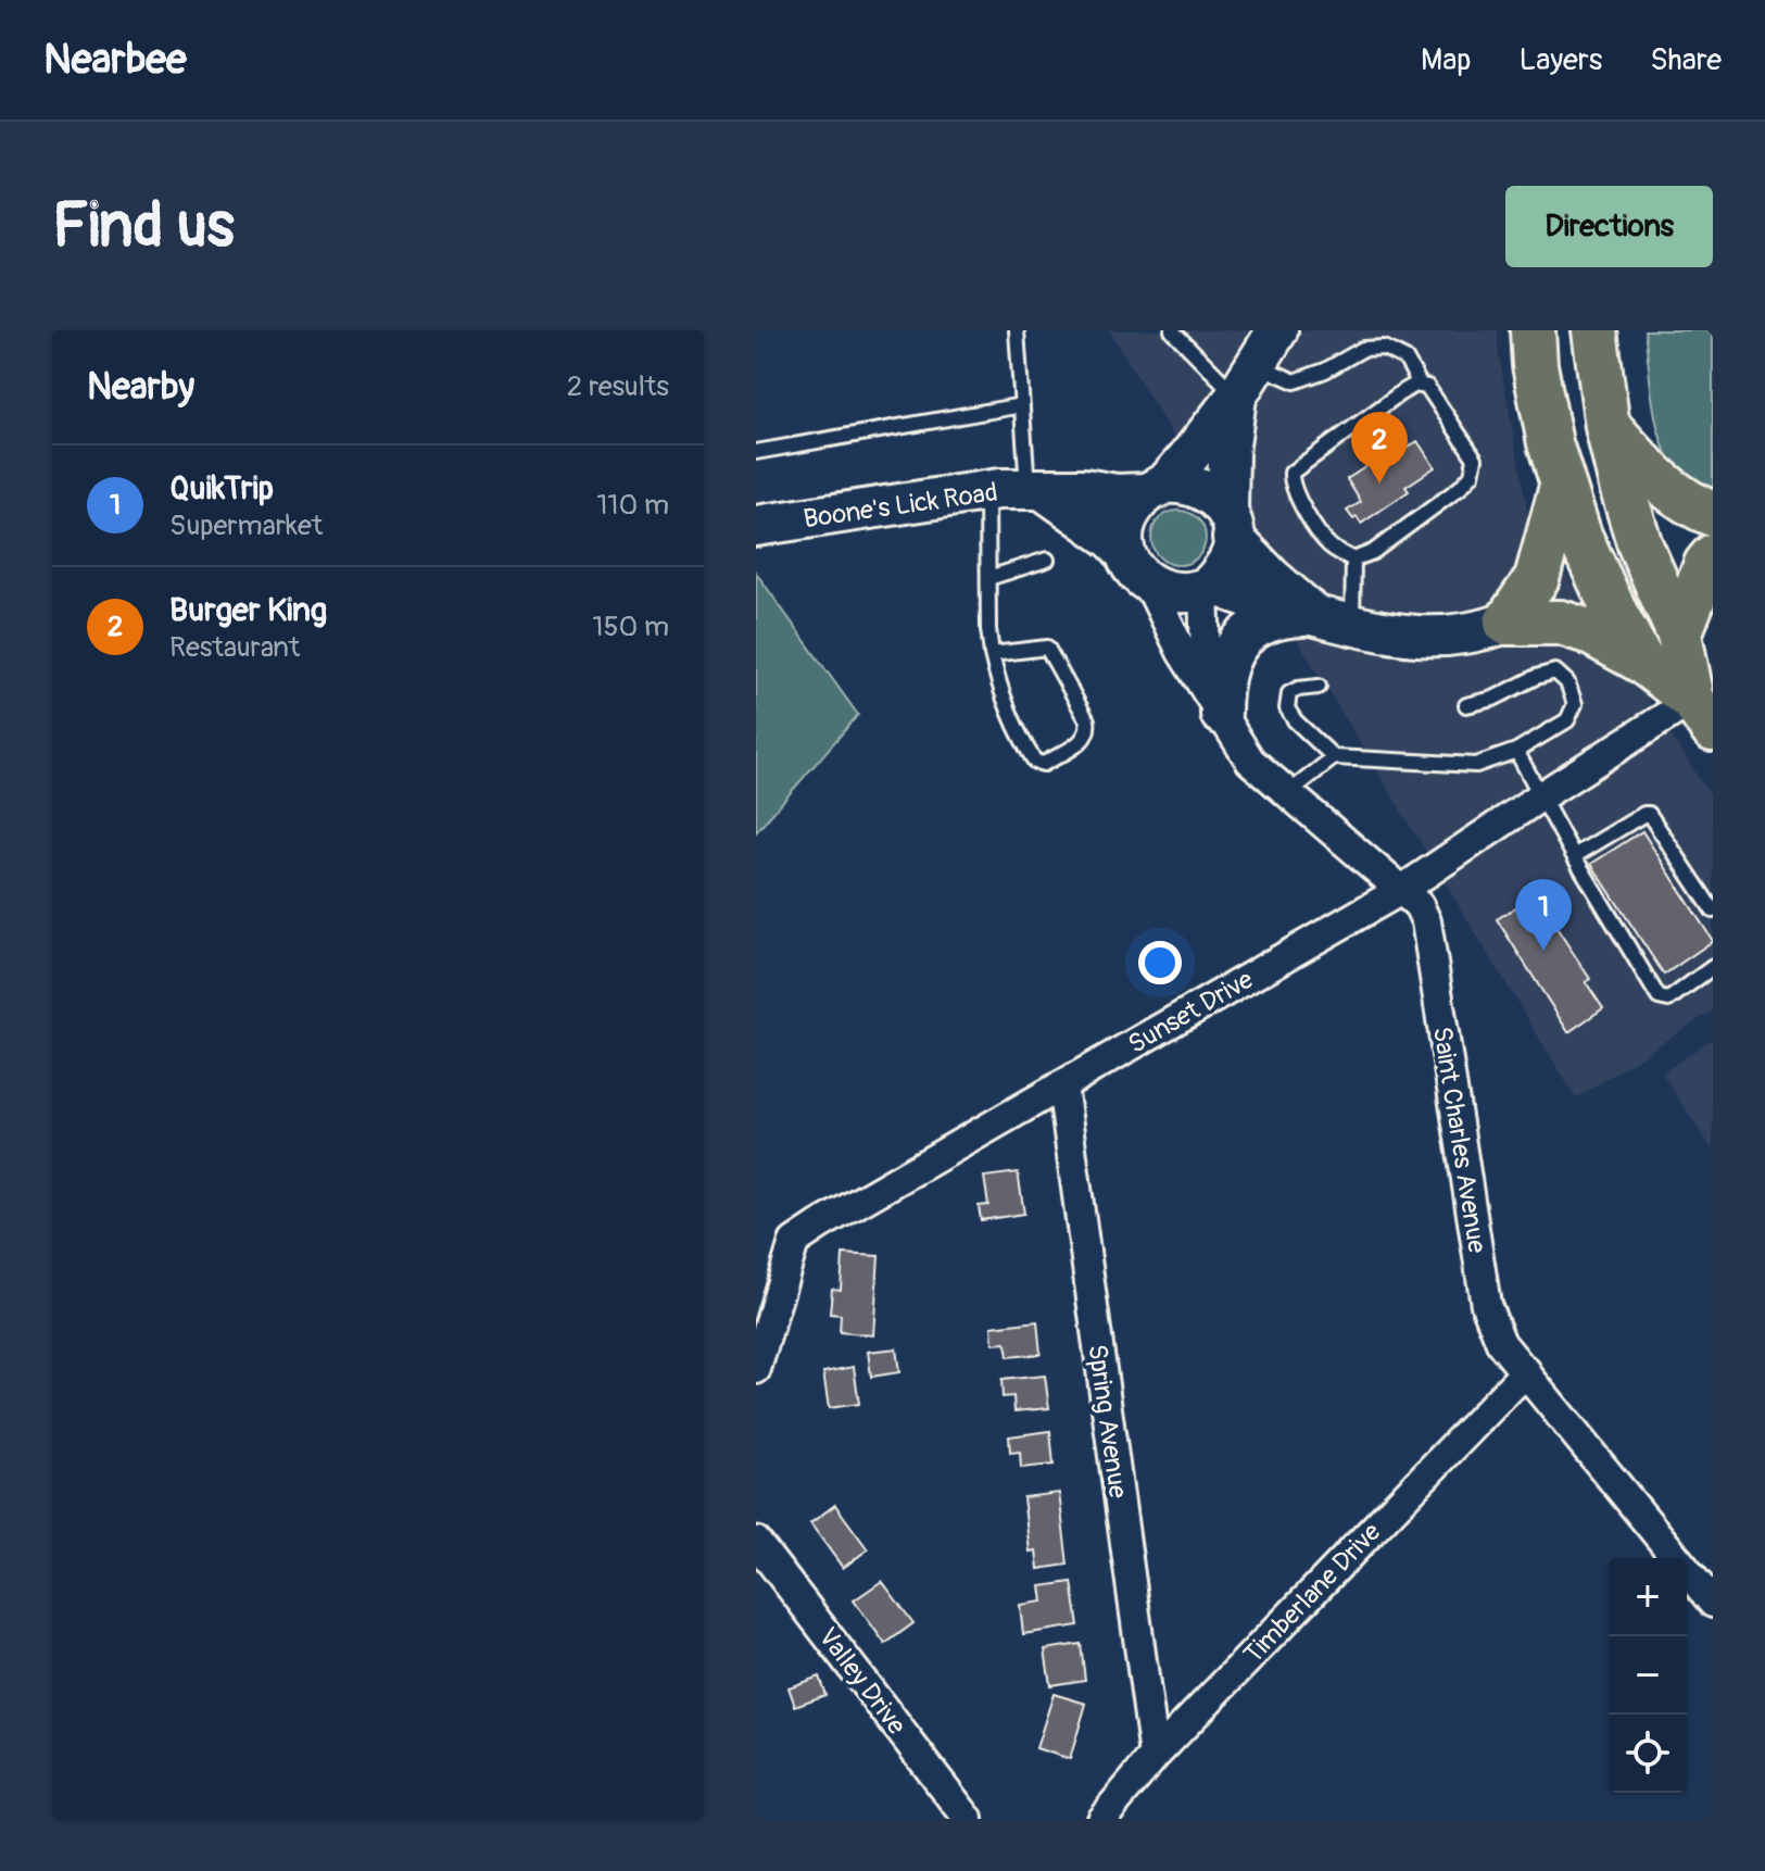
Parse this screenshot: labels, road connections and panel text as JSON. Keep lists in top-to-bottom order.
{
  "streets": {
    "street": [
      "Boone's Lick Road",
      "Sunset Drive",
      "Saint Charles Avenue",
      "Spring Avenue",
      "Timberlane Drive",
      "Valley Drive"
    ]
  },
  "crossings": [
    ["Boone's Lick Road", "Saint Charles Avenue"],
    ["Sunset Drive", "Saint Charles Avenue"],
    ["Sunset Drive", "Spring Avenue"],
    ["Saint Charles Avenue", "Timberlane Drive"],
    ["Spring Avenue", "Timberlane Drive"]
  ],
  "page": {
    "header": "Nearbee",
    "nav": ["Map", "Layers", "Share"],
    "buttons": "Directions",
    "title": "Find us",
    "heading": ["Nearby", "2 results"],
    "pins": ["2", "1"],
    "list": [
      {
        "mark": "1",
        "name": "QuikTrip",
        "note": "Supermarket",
        "value": "110 m"
      },
      {
        "mark": "2",
        "name": "Burger King",
        "note": "Restaurant",
        "value": "150 m"
      }
    ],
    "map_buttons": ["+", "−"]
  }
}
